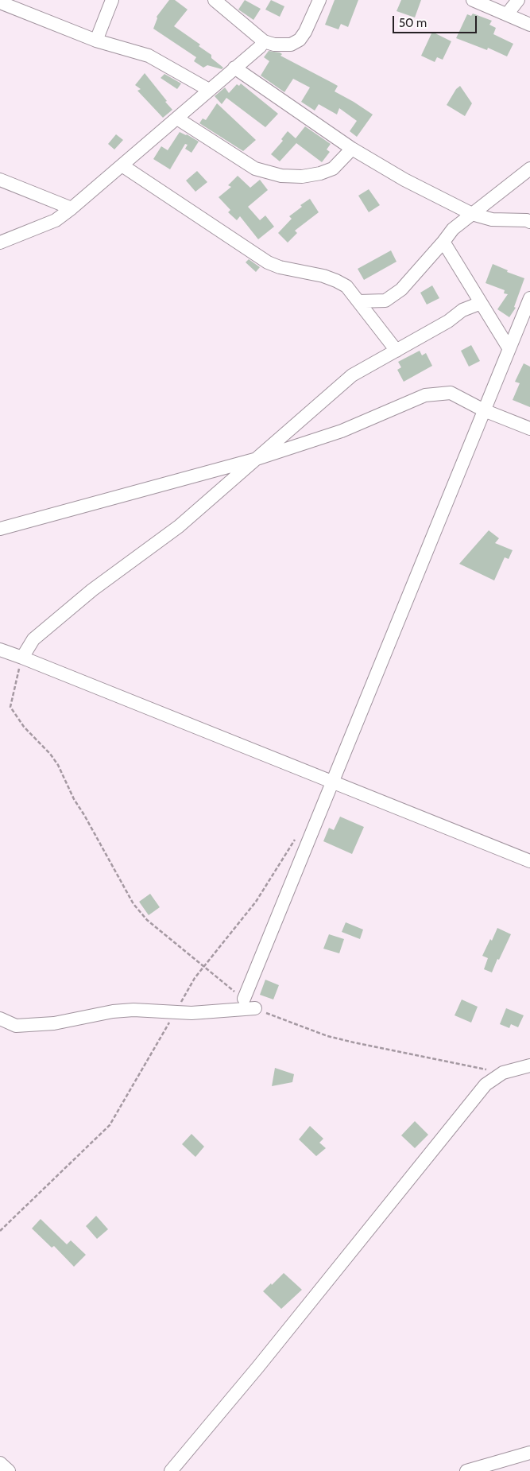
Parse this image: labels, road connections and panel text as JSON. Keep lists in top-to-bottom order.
{
  "scale_bar": "50 m"
}
